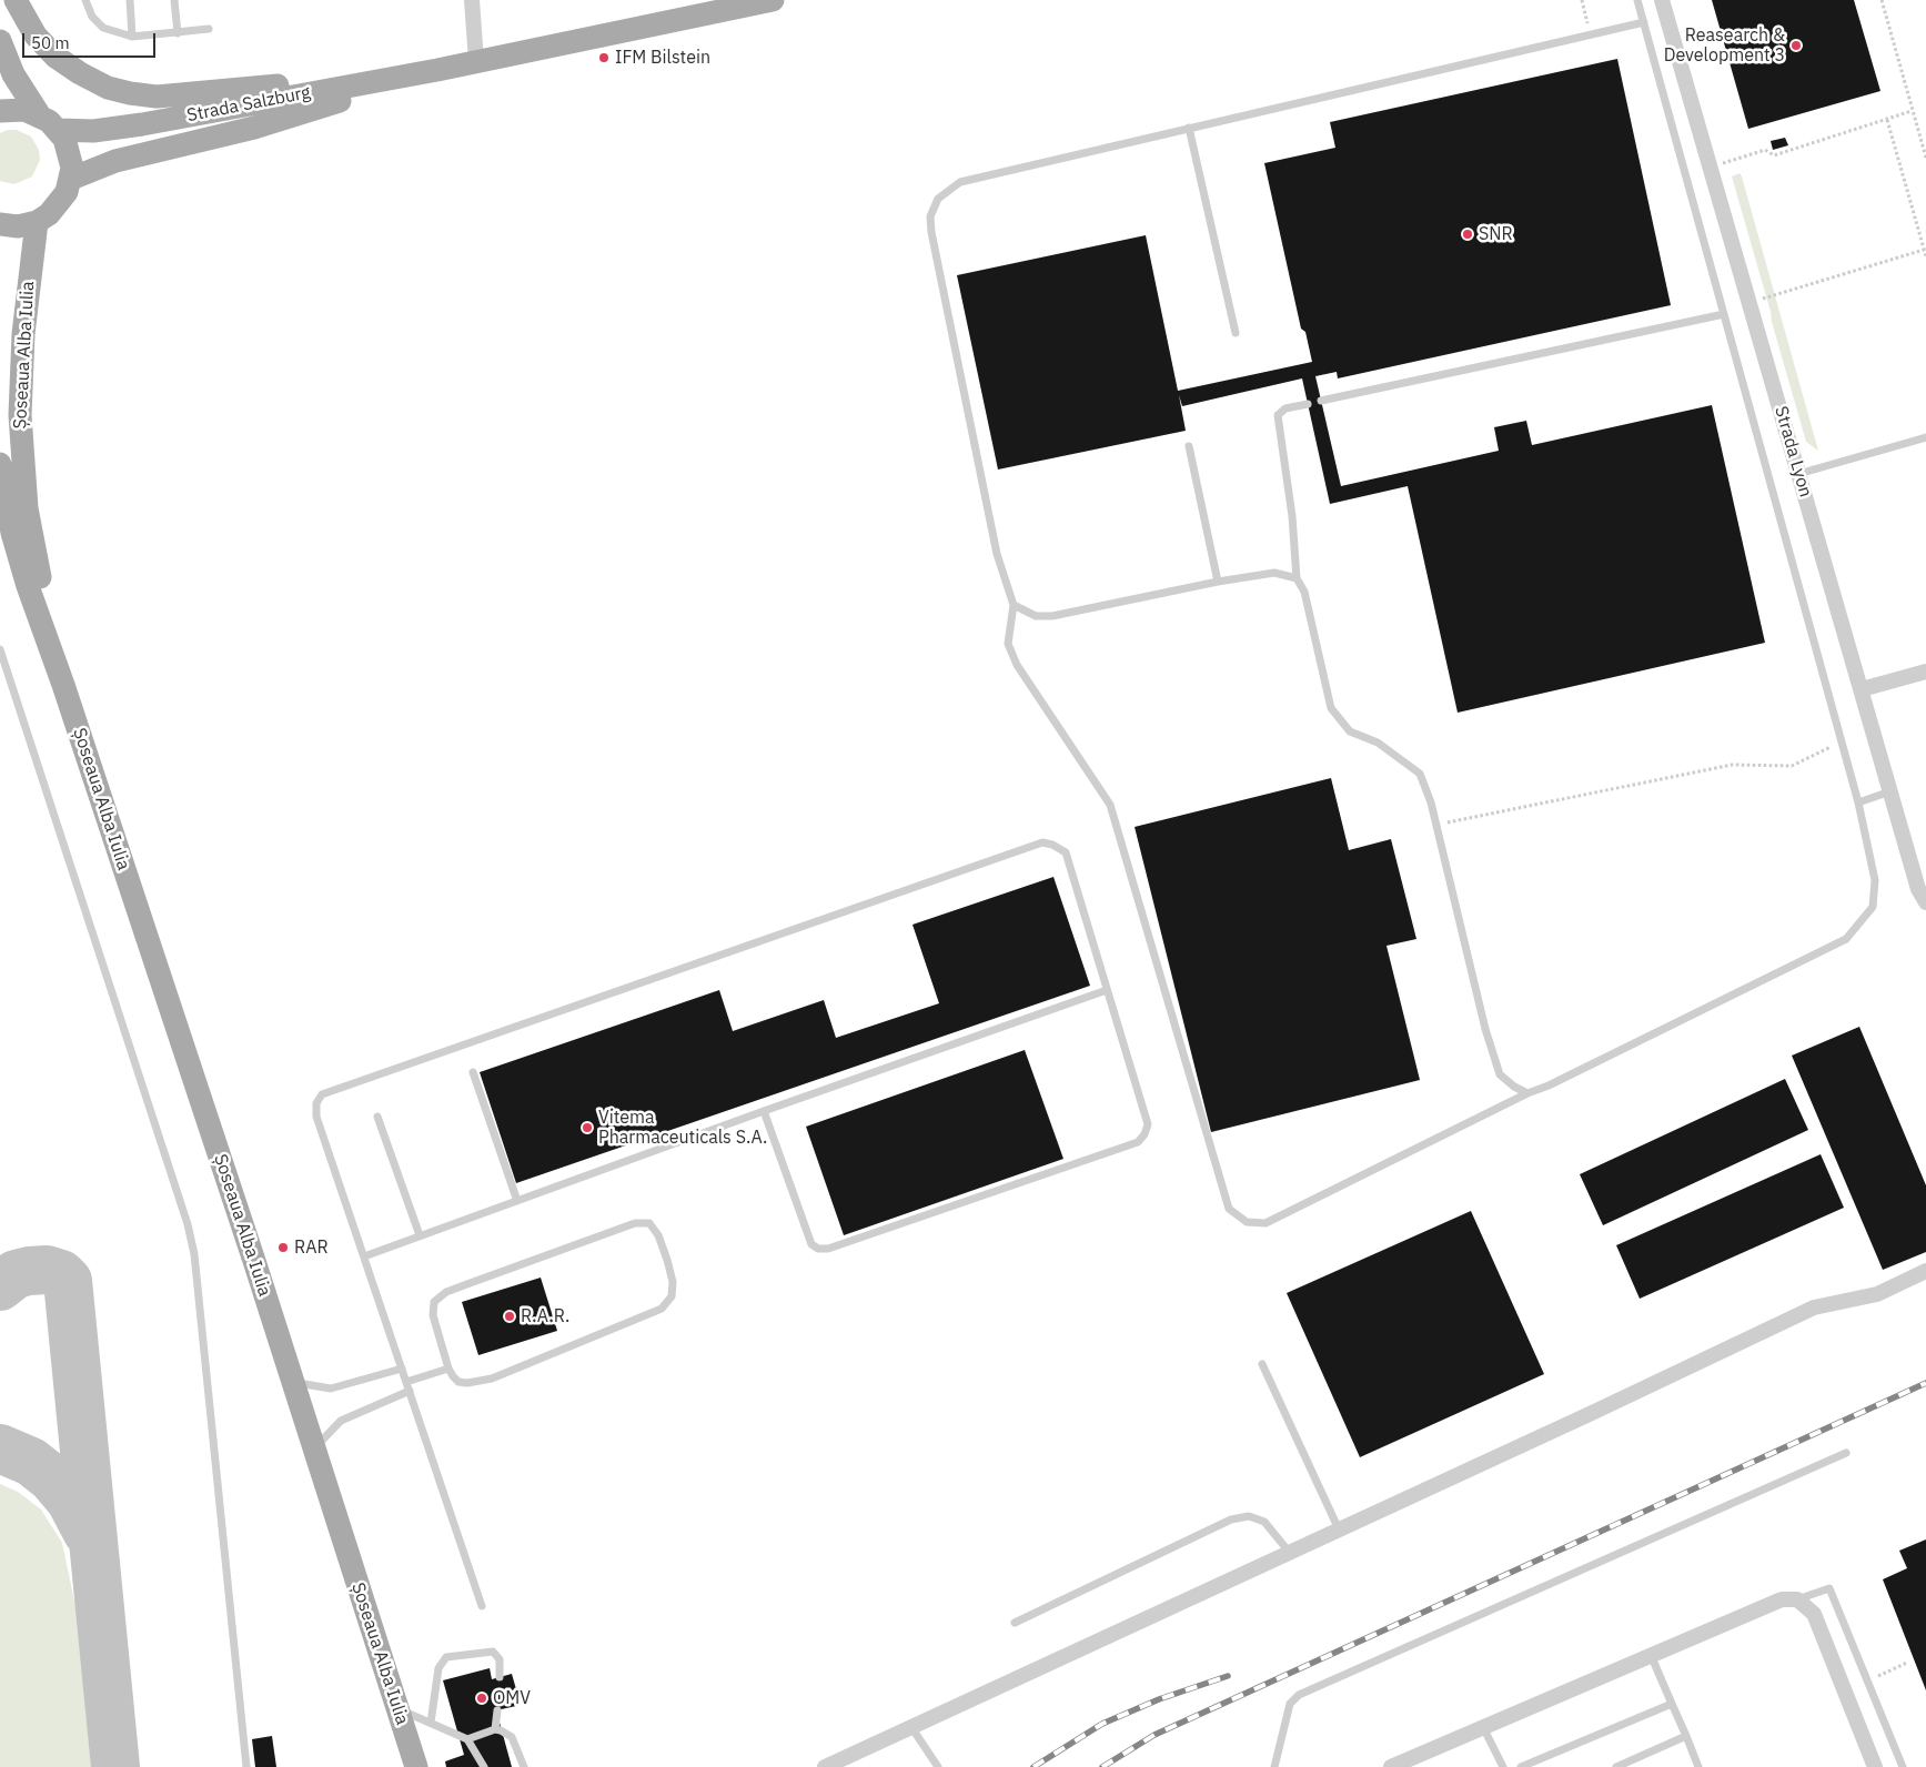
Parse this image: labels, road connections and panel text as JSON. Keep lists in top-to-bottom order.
{
  "streets": {
    "main road": ["Strada Salzburg", "Șoseaua Alba Iulia"],
    "street": ["Strada Lyon"]
  },
  "places": [
    "Reasearch & Development 3",
    "IFM Bilstein",
    "SNR",
    "Vitema Pharmaceuticals S.A.",
    "RAR",
    "R.A.R.",
    "OMV"
  ],
  "scale_bar": "50 m"
}
